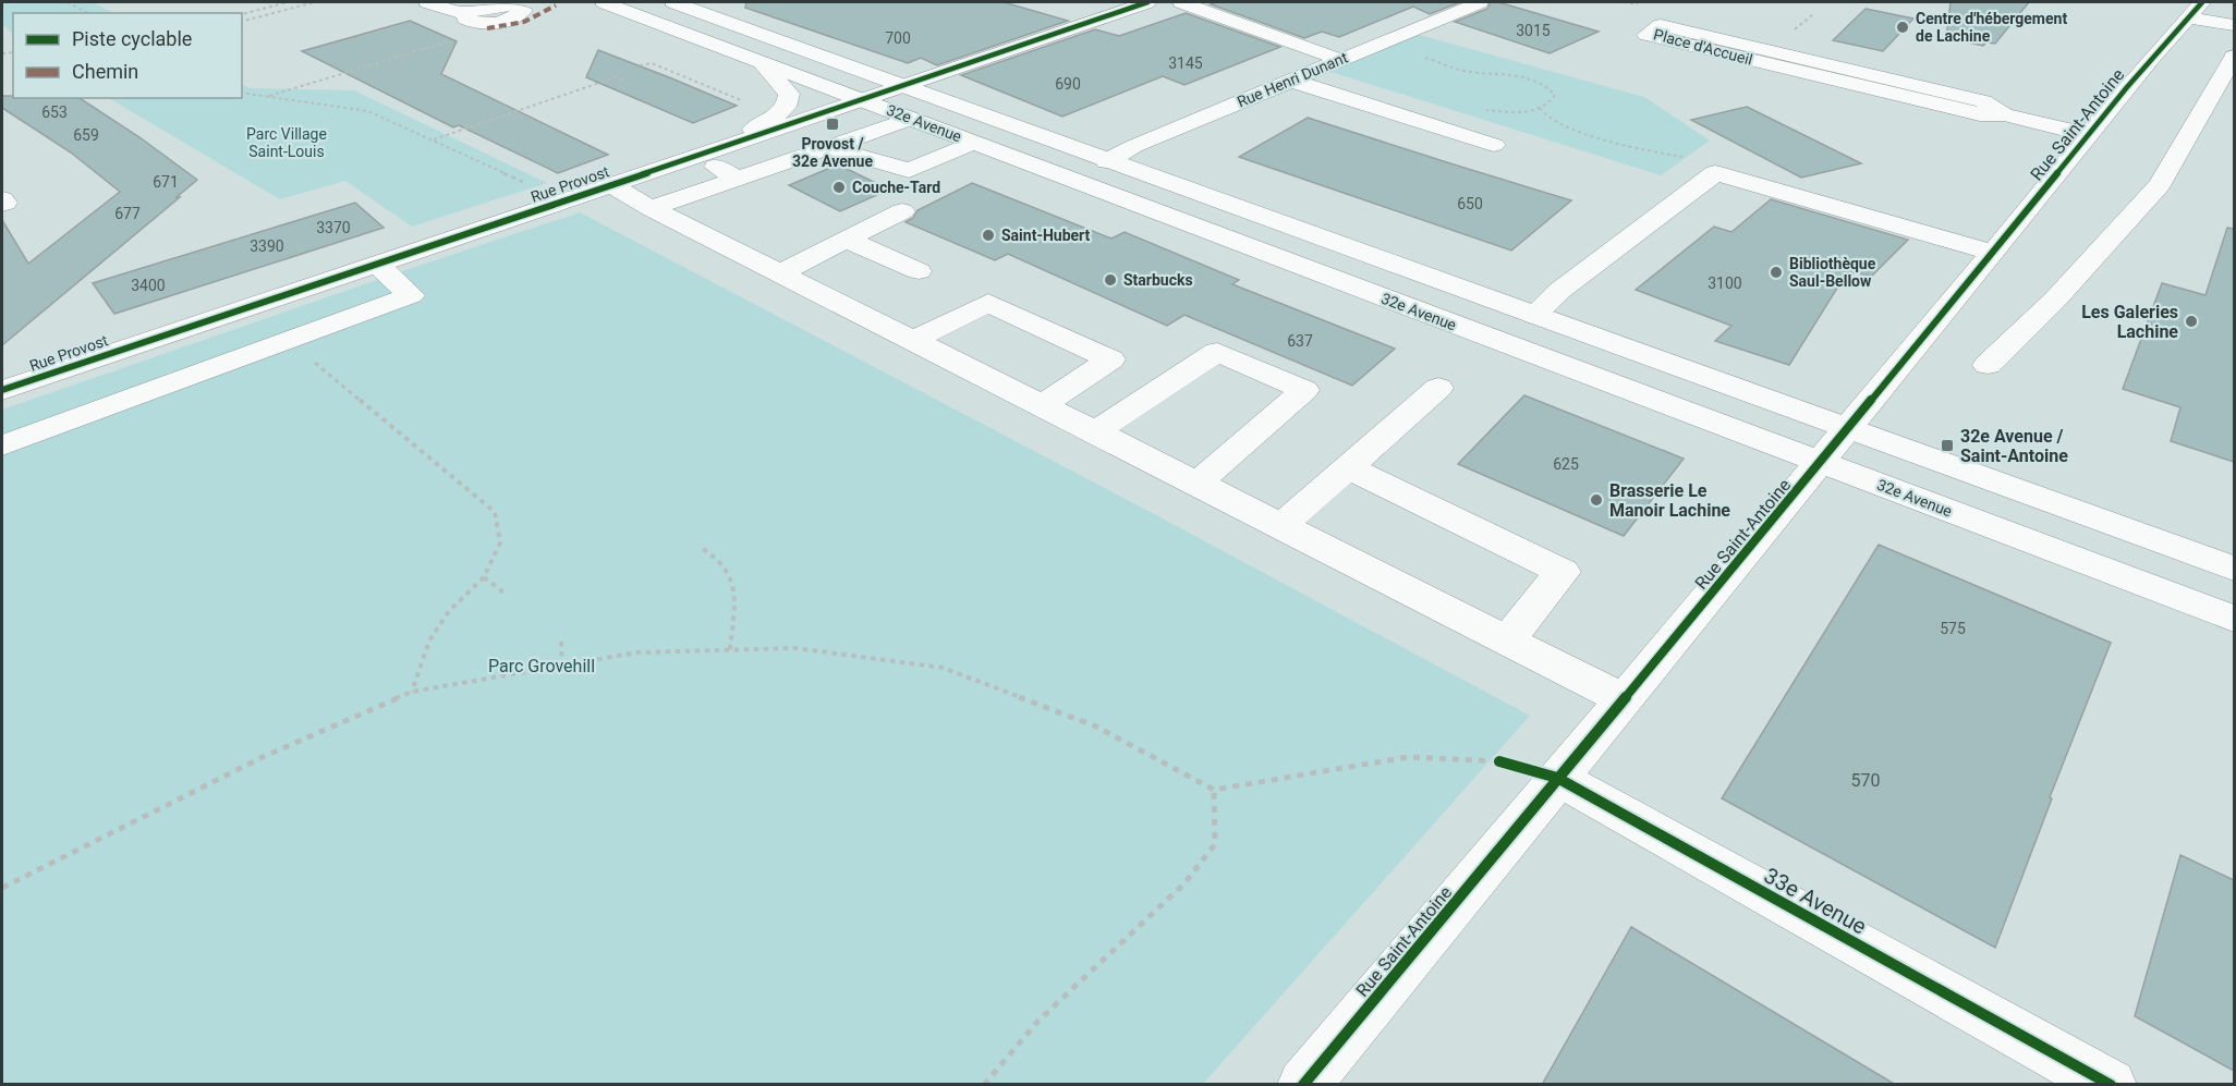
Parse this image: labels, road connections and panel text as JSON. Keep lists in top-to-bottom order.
{
  "streets": {
    "street": [
      "Place d'Accueil",
      "Rue Henri Dunant",
      "32e Avenue",
      "Rue Saint-Antoine",
      "Rue Provost",
      "33e Avenue"
    ]
  },
  "crossings": [
    ["Place d'Accueil", "Rue Saint-Antoine"],
    ["Rue Henri Dunant", "32e Avenue"],
    ["32e Avenue", "Rue Saint-Antoine"],
    ["32e Avenue", "Rue Provost"],
    ["Rue Saint-Antoine", "33e Avenue"]
  ],
  "parks": ["Parc Village Saint-Louis", "Parc Grovehill"],
  "places": {
    "other": [
      "Centre d'hébergement de Lachine",
      "Couche-Tard",
      "Saint-Hubert",
      "Bibliothèque Saul-Bellow",
      "Starbucks",
      "Les Galeries Lachine",
      "Brasserie Le Manoir Lachine"
    ],
    "transit": ["Provost / 32e Avenue", "32e Avenue / Saint-Antoine"]
  },
  "house_numbers": [
    "3015",
    "700",
    "3145",
    "690",
    "653",
    "659",
    "671",
    "650",
    "677",
    "3370",
    "3390",
    "3100",
    "3400",
    "637",
    "625",
    "575",
    "570"
  ],
  "legend": ["Piste cyclable", "Chemin"]
}
